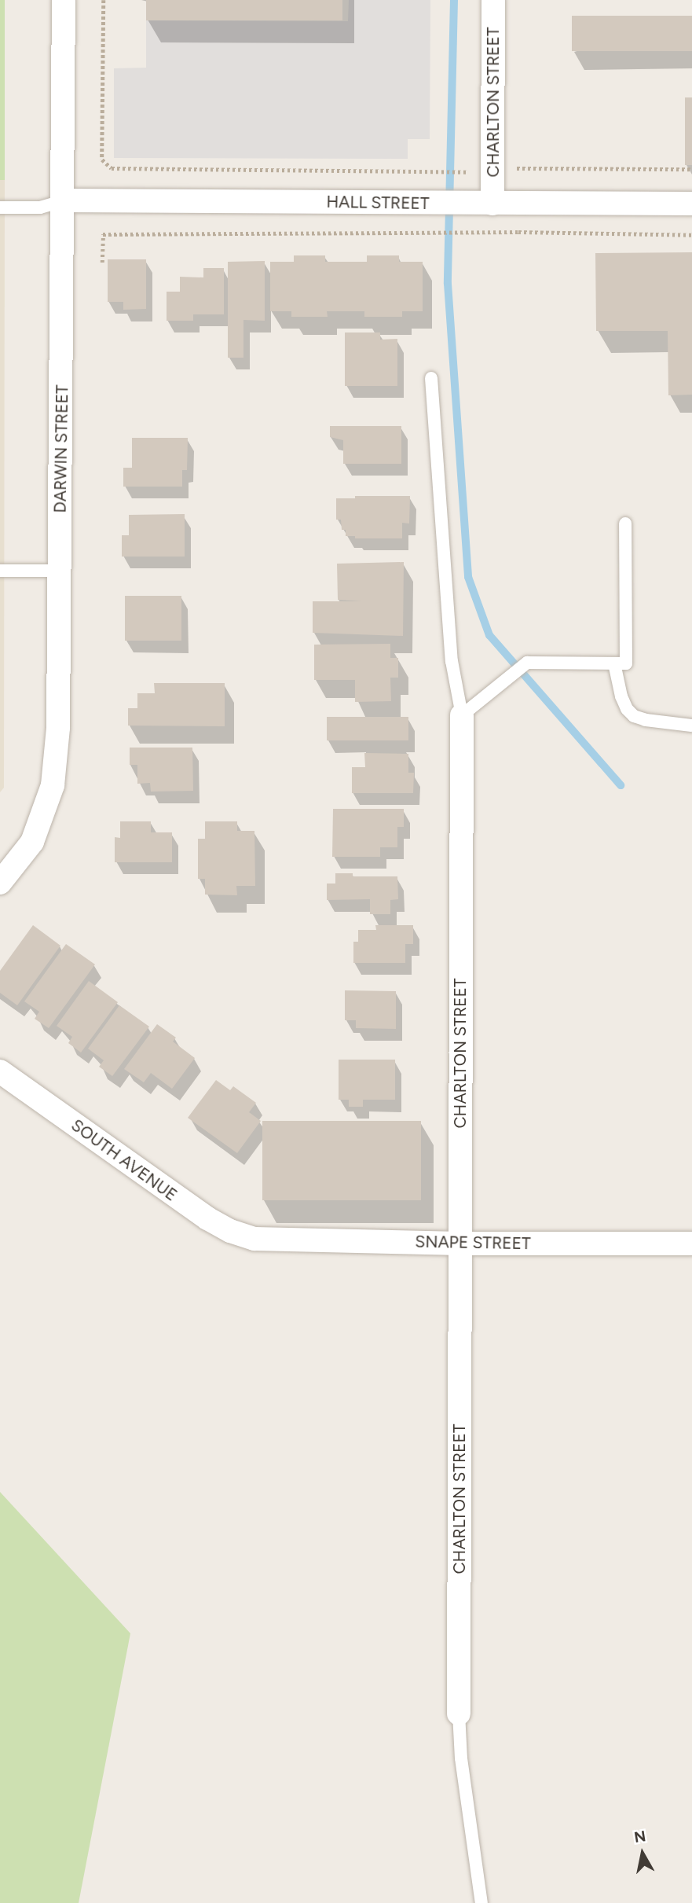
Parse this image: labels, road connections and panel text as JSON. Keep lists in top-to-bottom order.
{
  "streets": {
    "street": [
      "CHARLTON STREET",
      "HALL STREET",
      "DARWIN STREET",
      "SOUTH AVENUE",
      "SNAPE STREET"
    ]
  },
  "crossings": [
    ["CHARLTON STREET", "HALL STREET"],
    ["CHARLTON STREET", "SNAPE STREET"],
    ["HALL STREET", "DARWIN STREET"],
    ["SOUTH AVENUE", "SNAPE STREET"]
  ],
  "north": "top"
}
